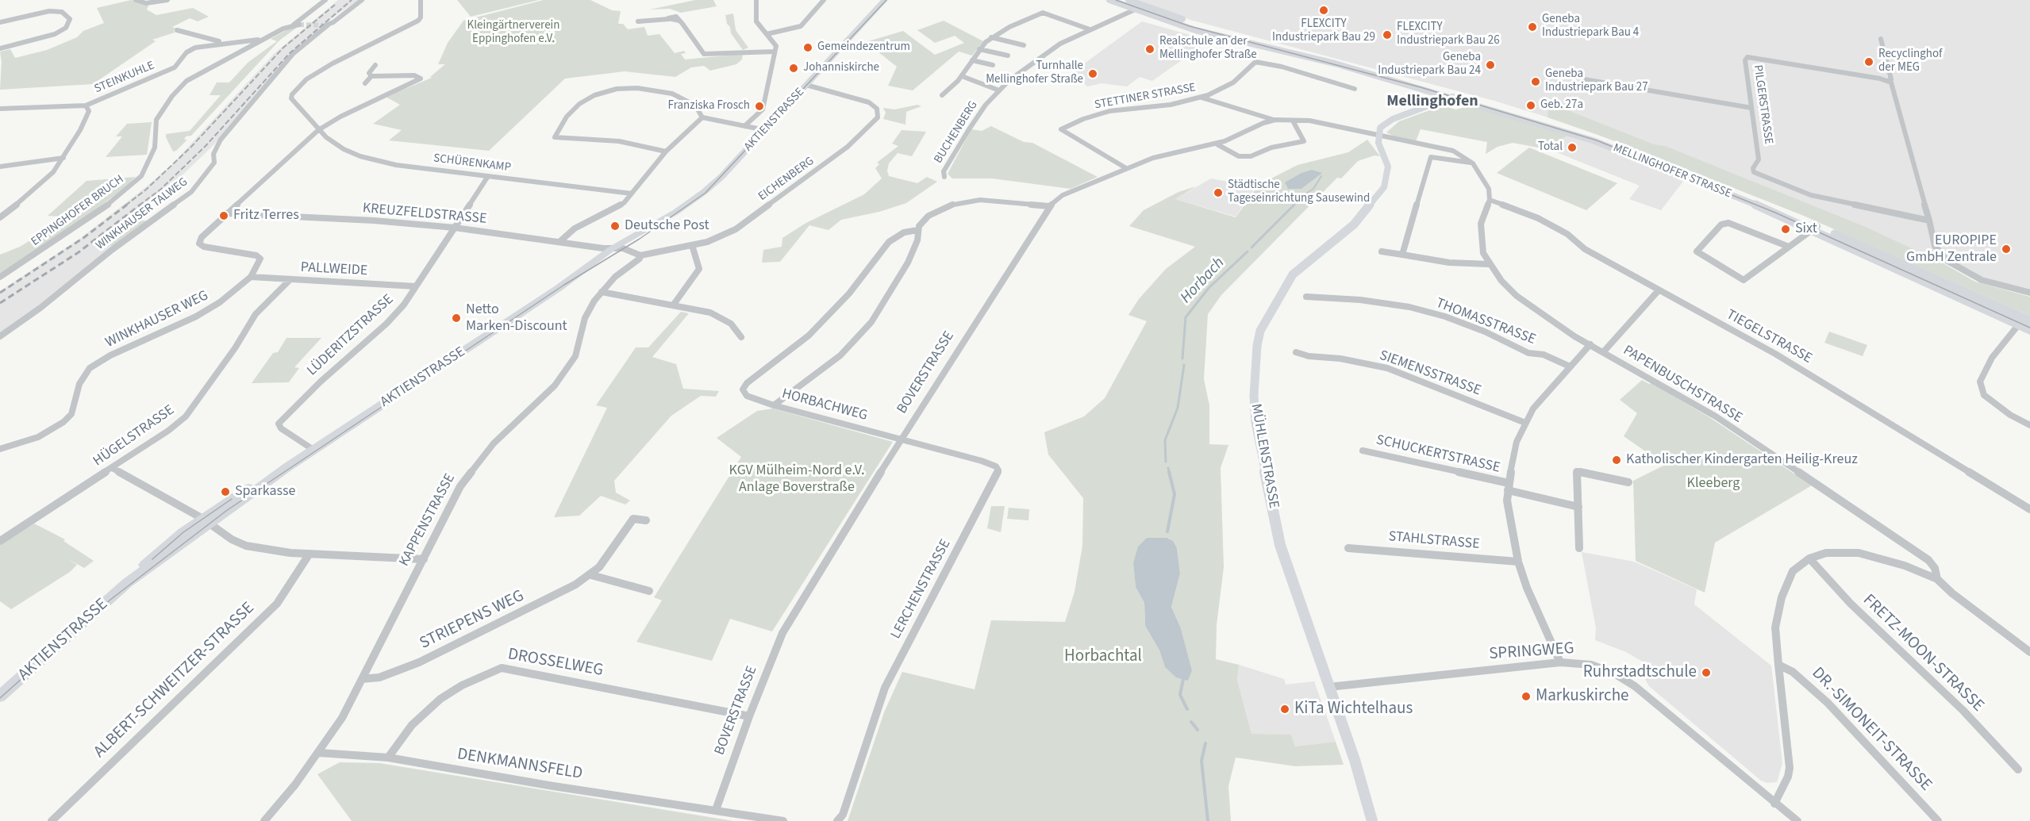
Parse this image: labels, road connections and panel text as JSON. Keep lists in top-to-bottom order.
{
  "streets": {
    "main road": ["AKTIENSTRASSE", "MELLINGHOFER STRASSE", "MÜHLENSTRASSE"],
    "street": [
      "STEINKUHLE",
      "STETTINER STRASSE",
      "PILGERSTRASSE",
      "BUCHENBERG",
      "SCHÜRENKAMP",
      "EICHENBERG",
      "EPPINGHOFER BRUCH",
      "WINKHAUSER TALWEG",
      "KREUZFELDSTRASSE",
      "PALLWEIDE",
      "WINKHAUSER WEG",
      "THOMASSTRASSE",
      "LÜDERITZSTRASSE",
      "TIEGELSTRASSE",
      "BOVERSTRASSE",
      "SIEMENSSTRASSE",
      "PAPENBUSCHSTRASSE",
      "HORBACHWEG",
      "HÜGELSTRASSE",
      "SCHUCKERTSTRASSE",
      "KAPPENSTRASSE",
      "STAHLSTRASSE",
      "LERCHENSTRASSE",
      "STRIEPENS WEG",
      "SPRINGWEG",
      "FRETZ-MOON-STRASSE",
      "DROSSELWEG",
      "ALBERT-SCHWEITZER-STRASSE",
      "DR.-SIMONEIT-STRASSE",
      "DENKMANNSFELD"
    ]
  },
  "crossings": [
    ["STEINKUHLE", "EPPINGHOFER BRUCH"],
    ["STETTINER STRASSE", "BOVERSTRASSE"],
    ["AKTIENSTRASSE", "EICHENBERG"],
    ["AKTIENSTRASSE", "KREUZFELDSTRASSE"],
    ["AKTIENSTRASSE", "LÜDERITZSTRASSE"],
    ["BUCHENBERG", "MELLINGHOFER STRASSE"],
    ["SCHÜRENKAMP", "LÜDERITZSTRASSE"],
    ["EICHENBERG", "KAPPENSTRASSE"],
    ["KREUZFELDSTRASSE", "LÜDERITZSTRASSE"],
    ["PALLWEIDE", "WINKHAUSER WEG"],
    ["PALLWEIDE", "LÜDERITZSTRASSE"],
    ["PALLWEIDE", "HÜGELSTRASSE"],
    ["TIEGELSTRASSE", "PAPENBUSCHSTRASSE"],
    ["BOVERSTRASSE", "HORBACHWEG"],
    ["BOVERSTRASSE", "MÜHLENSTRASSE"],
    ["BOVERSTRASSE", "LERCHENSTRASSE"],
    ["BOVERSTRASSE", "DROSSELWEG"],
    ["BOVERSTRASSE", "DENKMANNSFELD"],
    ["HORBACHWEG", "LERCHENSTRASSE"],
    ["MÜHLENSTRASSE", "SPRINGWEG"],
    ["KAPPENSTRASSE", "STRIEPENS WEG"],
    ["KAPPENSTRASSE", "DENKMANNSFELD"],
    ["DROSSELWEG", "DENKMANNSFELD"]
  ],
  "districts": ["Mellinghofen"],
  "water": ["Horbach"],
  "parks": [
    "Kleingärtnerverein Eppinghofen e.V.",
    "KGV Mülheim-Nord e.V. Anlage Boverstraße",
    "Kleeberg",
    "Horbachtal"
  ],
  "places": [
    "FLEXCITY Industriepark Bau 29",
    "Geneba Industriepark Bau 4",
    "FLEXCITY Industriepark Bau 26",
    "Gemeindezentrum",
    "Realschule an der Mellinghofer Straße",
    "Recyclinghof der MEG",
    "Geneba Industriepark Bau 24",
    "Johanniskirche",
    "Turnhalle Mellinghofer Straße",
    "Geneba Industriepark Bau 27",
    "Geb. 27a",
    "Franziska Frosch",
    "Total",
    "Städtische Tageseinrichtung Sausewind",
    "Fritz Terres",
    "Deutsche Post",
    "Sixt",
    "EUROPIPE GmbH Zentrale",
    "Netto Marken-Discount",
    "Katholischer Kindergarten Heilig-Kreuz",
    "Sparkasse",
    "Ruhrstadtschule",
    "Markuskirche",
    "KiTa Wichtelhaus"
  ]
}
